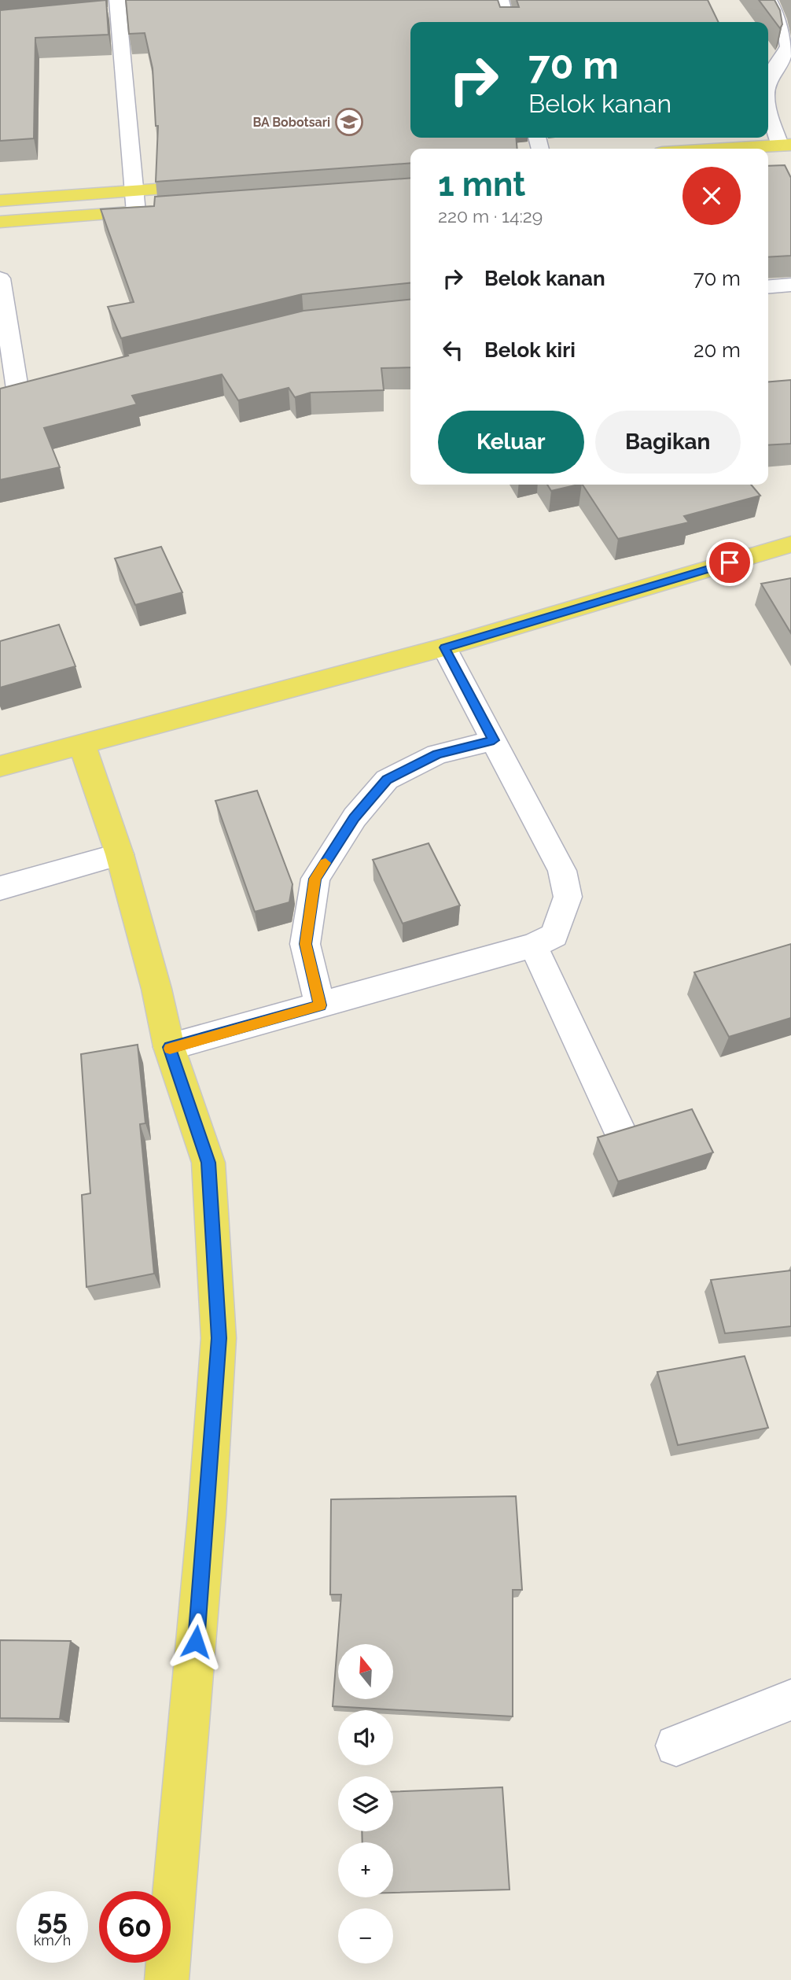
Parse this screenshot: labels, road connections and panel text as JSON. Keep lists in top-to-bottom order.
{
  "places": {
    "school or university": ["BA Bobotsari"]
  },
  "north": "top",
  "page": {
    "turn": ["70 m", "Belok kanan"],
    "heading": ["1 mnt", "220 m · 14:29"],
    "list": [
      {
        "name": "Belok kanan",
        "value": "70 m"
      },
      {
        "name": "Belok kiri",
        "value": "20 m"
      }
    ],
    "buttons": ["Keluar", "Bagikan"],
    "map_buttons": ["+", "−"],
    "speed": "55 km/h",
    "limit": "60"
  }
}
